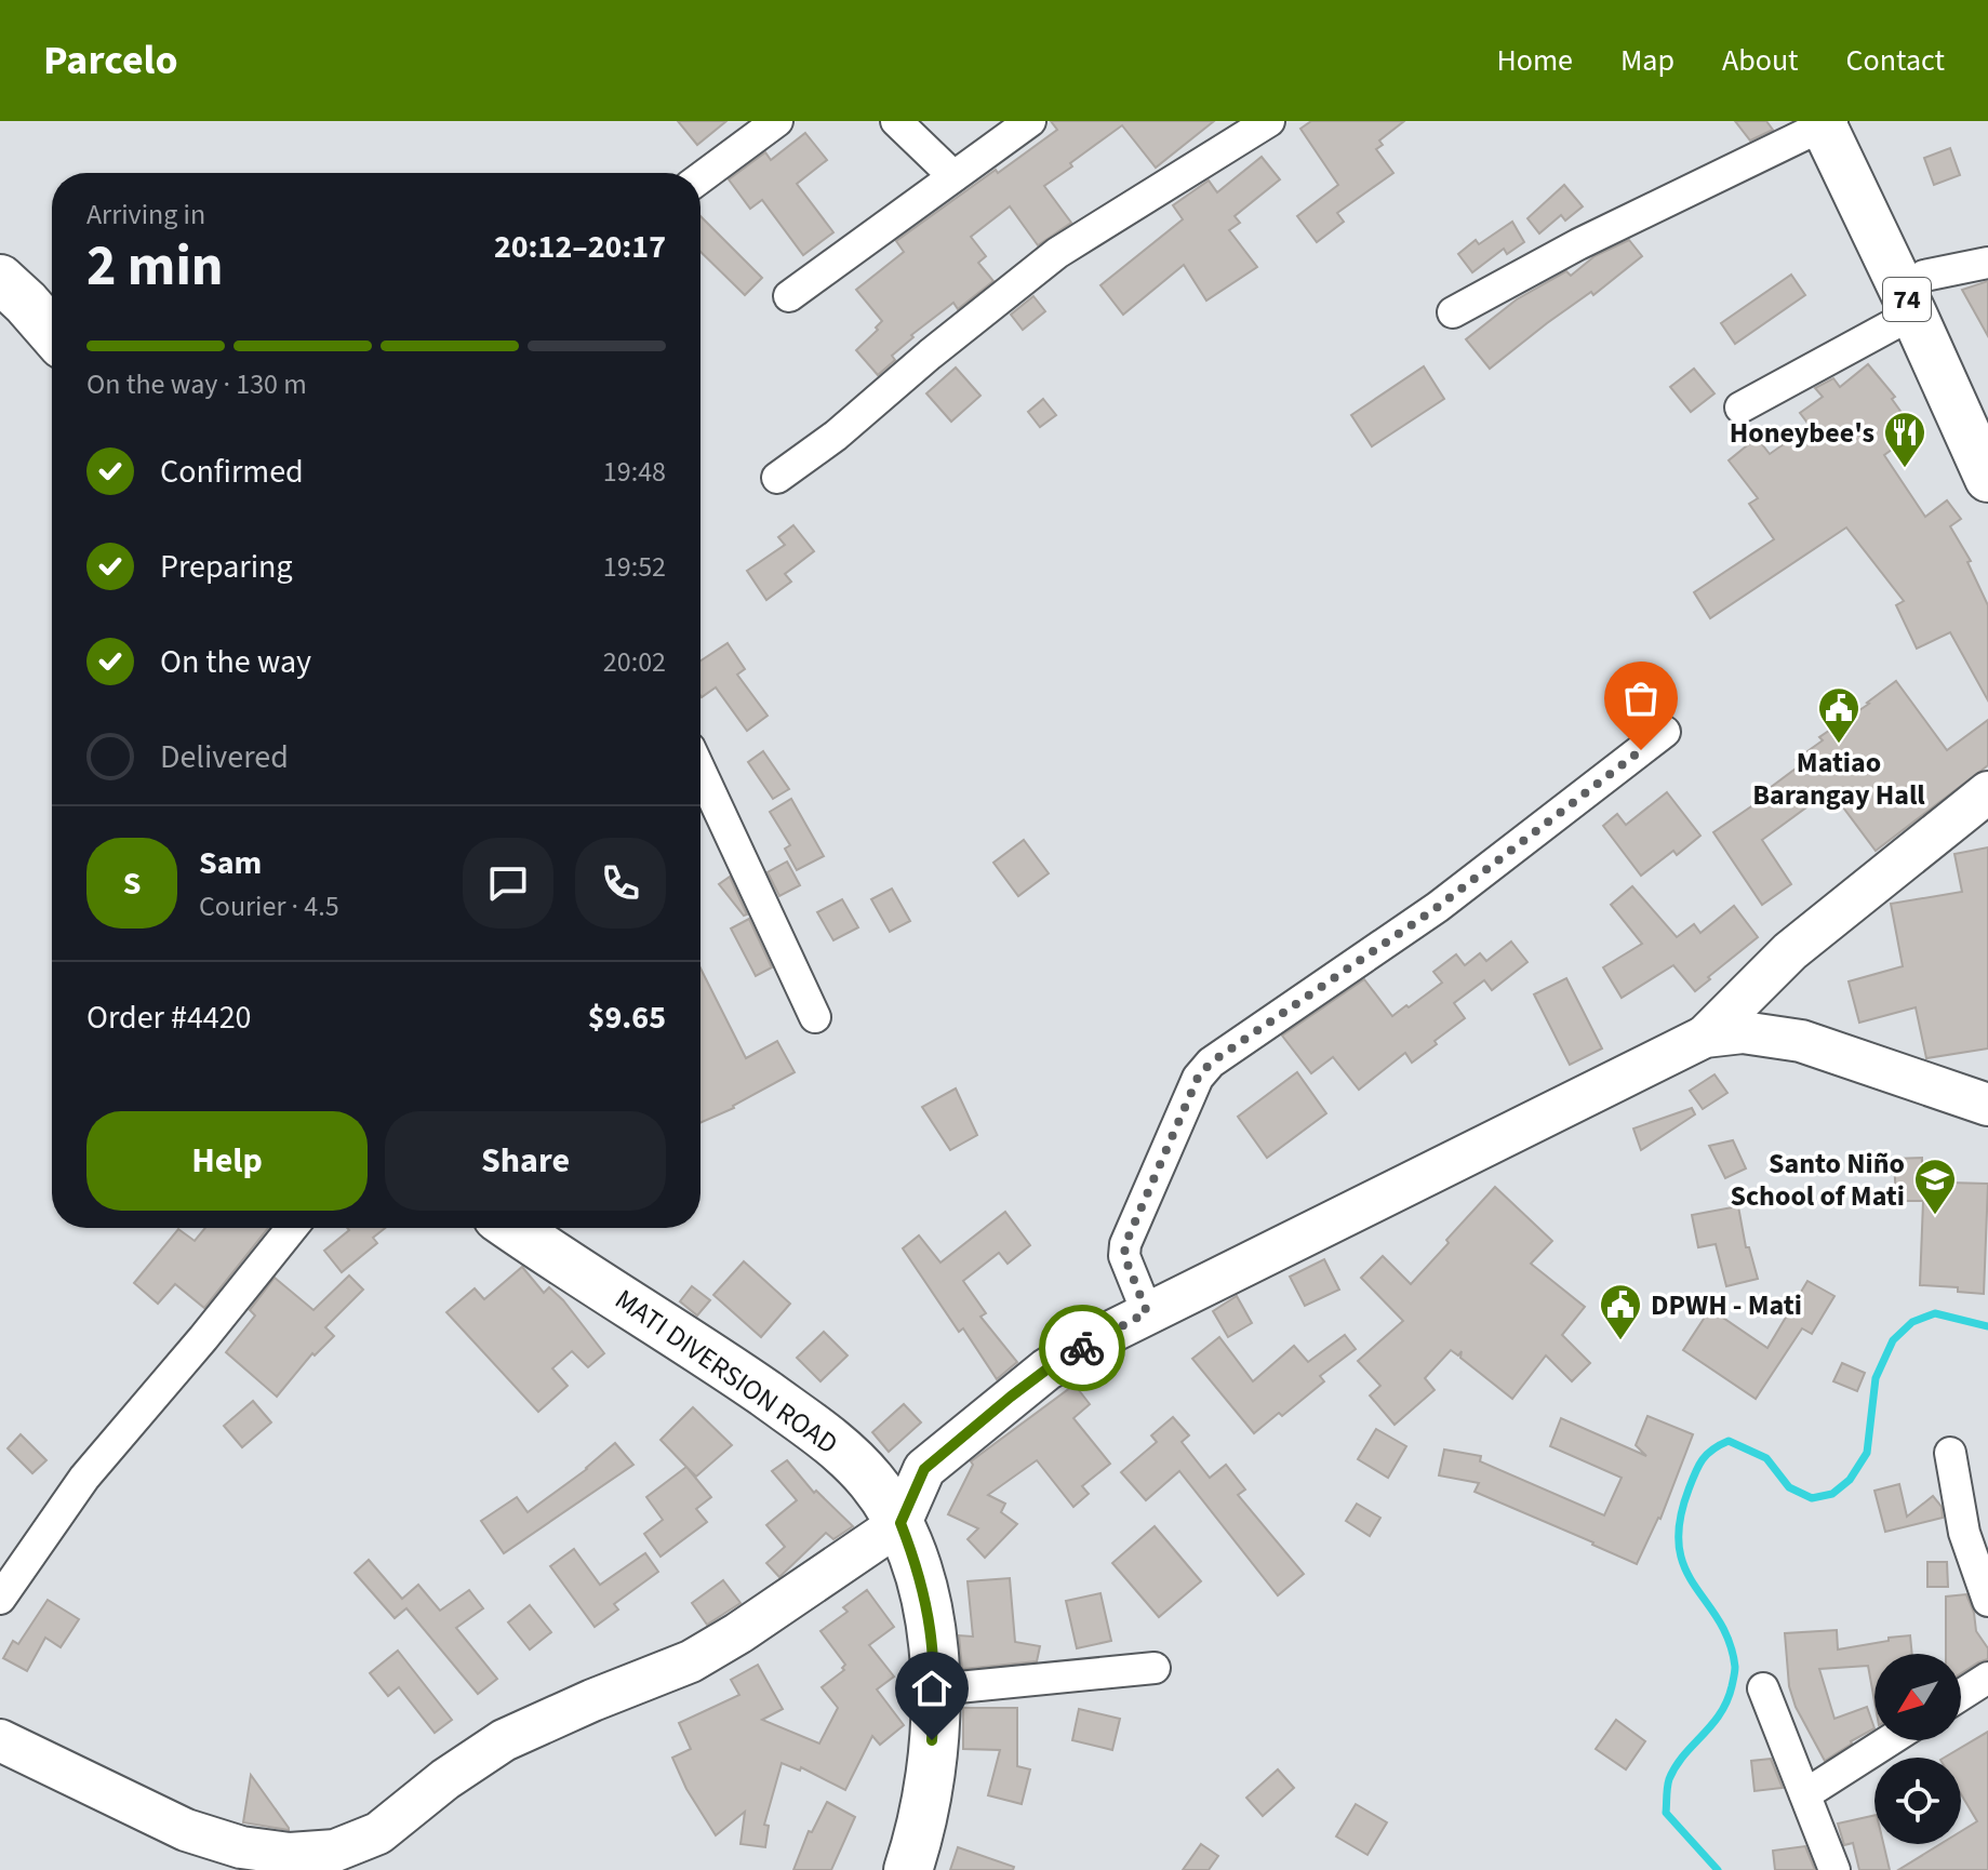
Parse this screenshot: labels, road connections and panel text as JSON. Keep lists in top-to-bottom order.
{
  "streets": {
    "highway": ["MATI DIVERSION ROAD"],
    "main road": ["74"]
  },
  "places": {
    "restaurant": ["Honeybee's"],
    "public building": ["Matiao Barangay Hall", "DPWH - Mati"],
    "school or university": ["Santo Niño School of Mati"]
  },
  "north": "bottom left",
  "page": {
    "header": "Parcelo",
    "nav": [
      "Home",
      "Map",
      "About",
      "Contact"
    ],
    "heading": ["2 min", "Arriving in", "20:12–20:17"],
    "panel": [
      "Sam",
      "Courier · 4.5",
      "Order #4420",
      "$9.65"
    ],
    "bar": "On the way · 130 m",
    "list": [
      ["Confirmed", "19:48"],
      ["Preparing", "19:52"],
      ["On the way", "20:02"],
      "Delivered"
    ],
    "round": "S",
    "buttons": ["Help", "Share"]
  }
}
